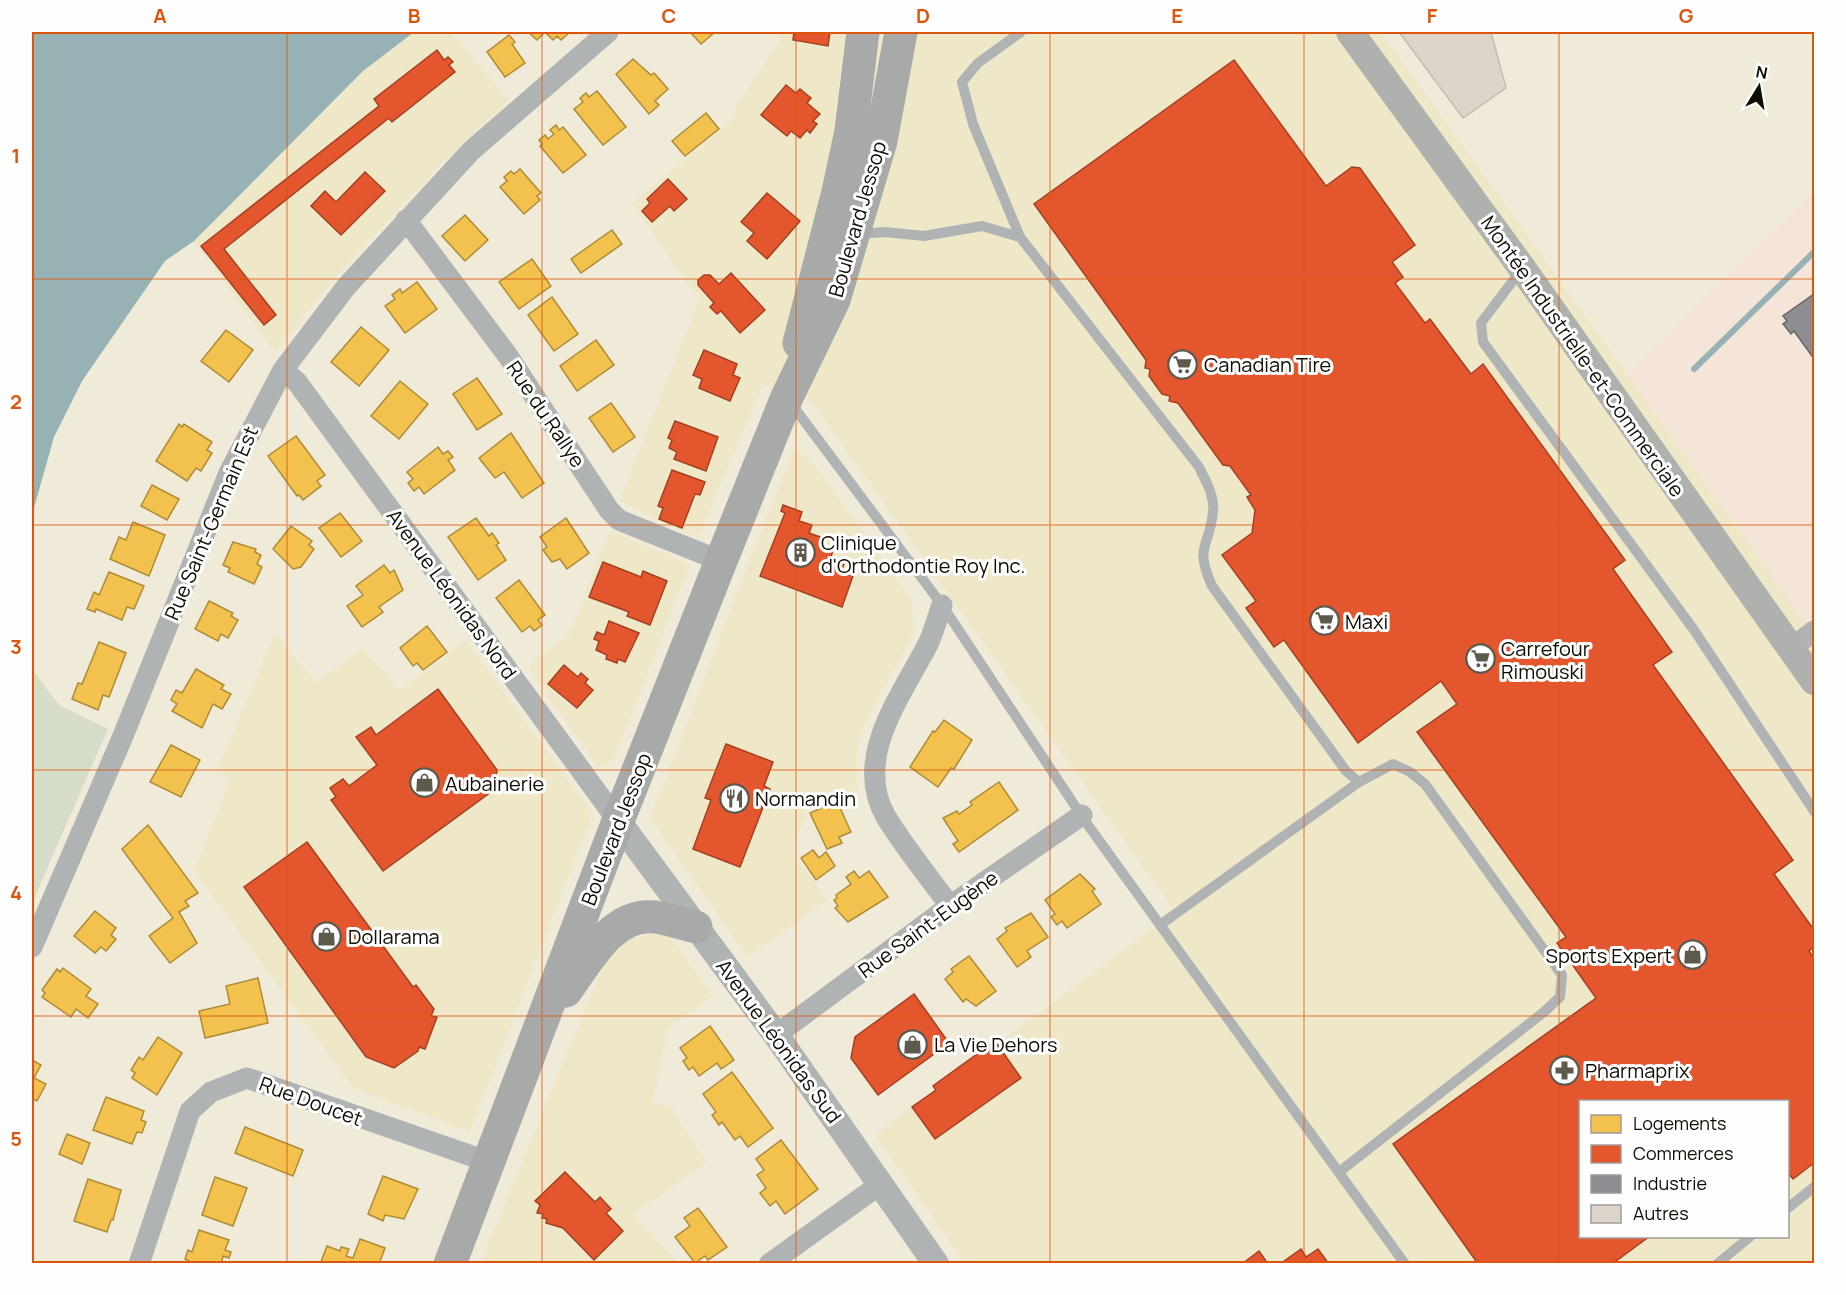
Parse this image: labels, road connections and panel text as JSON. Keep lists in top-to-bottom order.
{
  "streets": {
    "main road": ["Boulevard Jessop", "Montée Industrielle-et-Commerciale"],
    "street": [
      "Rue du Rallye",
      "Rue Saint-Germain Est",
      "Avenue Léonidas Nord",
      "Rue Saint-Eugène",
      "Avenue Léonidas Sud",
      "Rue Doucet"
    ]
  },
  "crossings": [
    ["Boulevard Jessop", "Rue du Rallye"],
    ["Boulevard Jessop", "Avenue Léonidas Nord"],
    ["Boulevard Jessop", "Avenue Léonidas Sud"],
    ["Boulevard Jessop", "Rue Doucet"],
    ["Rue du Rallye", "Rue Saint-Germain Est"],
    ["Rue Saint-Germain Est", "Avenue Léonidas Nord"],
    ["Avenue Léonidas Nord", "Avenue Léonidas Sud"],
    ["Rue Saint-Eugène", "Avenue Léonidas Sud"]
  ],
  "places": {
    "supermarket": ["Canadian Tire", "Maxi", "Carrefour Rimouski"],
    "building": ["Clinique d'Orthodontie Roy Inc."],
    "shop": [
      "Aubainerie",
      "Dollarama",
      "Sports Expert",
      "La Vie Dehors"
    ],
    "restaurant": ["Normandin"],
    "pharmacy": ["Pharmaprix"]
  },
  "legend": [
    "Logements",
    "Commerces",
    "Industrie",
    "Autres"
  ],
  "north": "top",
  "grid": {
    "columns": [
      "A",
      "B",
      "C",
      "D",
      "E",
      "F",
      "G"
    ],
    "rows": [
      "1",
      "2",
      "3",
      "4",
      "5"
    ]
  }
}
